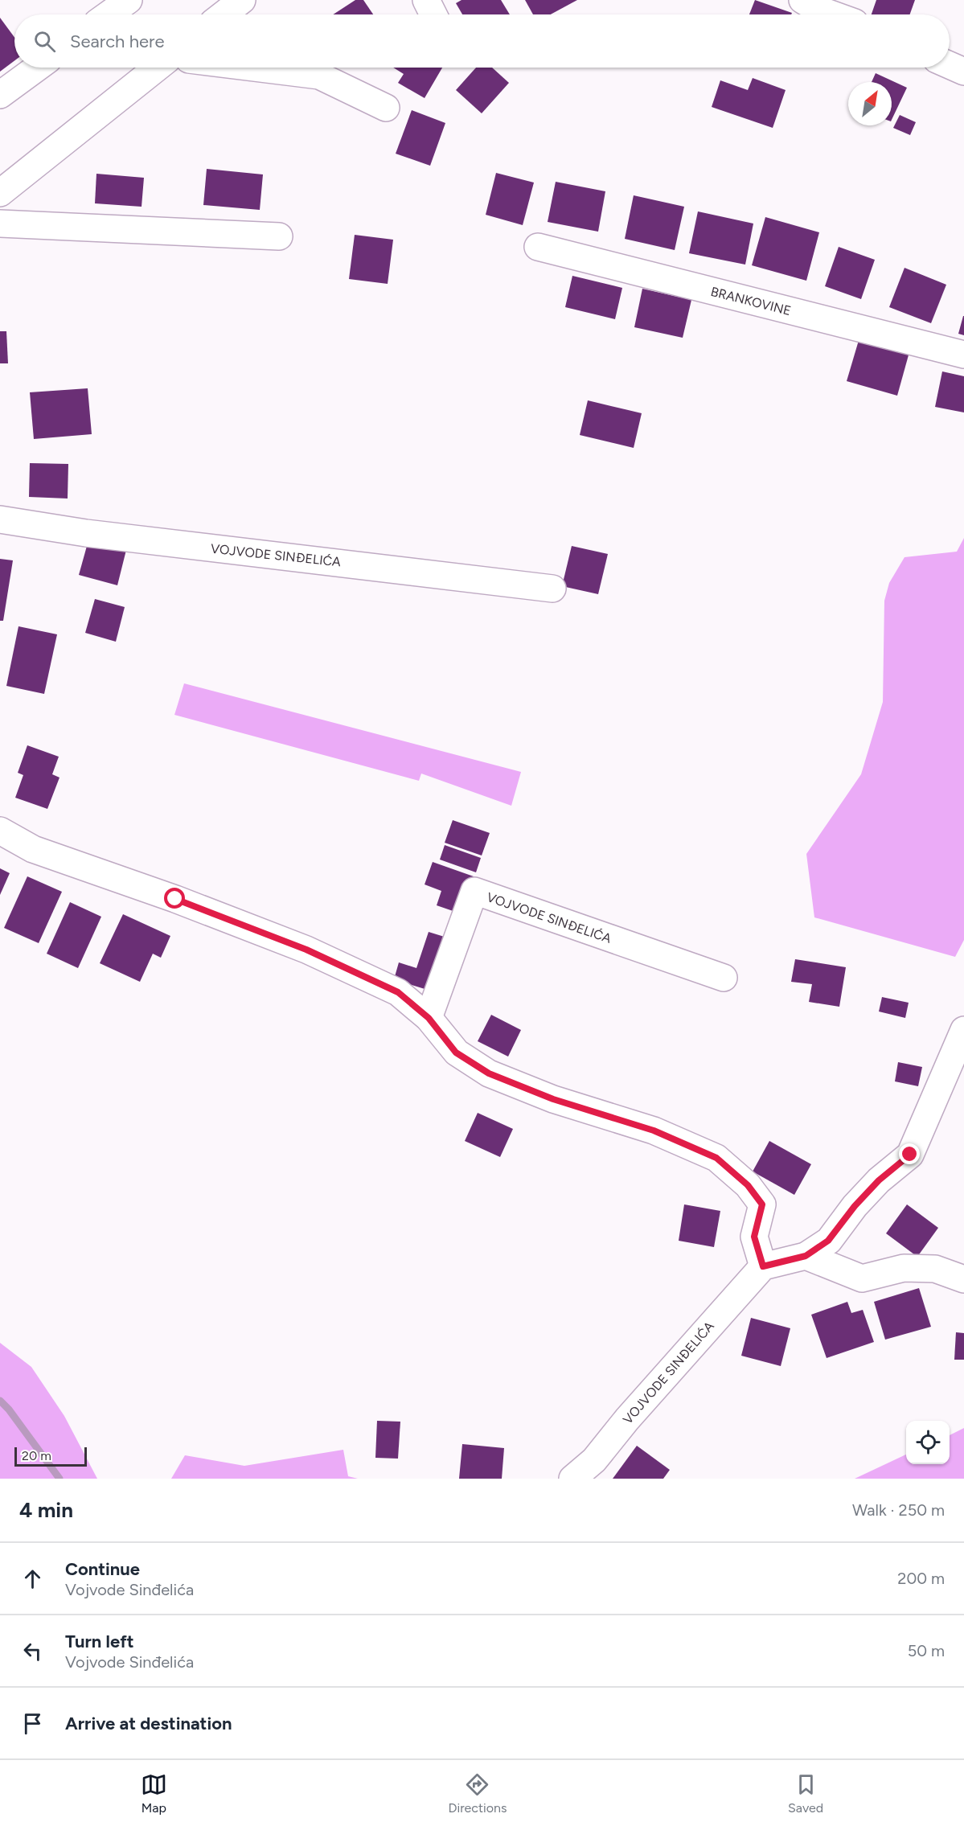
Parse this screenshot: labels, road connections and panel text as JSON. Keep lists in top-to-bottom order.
{
  "streets": {
    "street": ["BRANKOVINE", "VOJVODE SINĐELIĆA"]
  },
  "scale_bar": "20 m",
  "north": "top right",
  "page": {
    "search": "Search here",
    "scale": "20 m",
    "heading": ["4 min", "Walk · 250 m"],
    "list": [
      ["Continue", "Vojvode Sinđelića", "200 m"],
      ["Turn left", "Vojvode Sinđelića", "50 m"],
      "Arrive at destination"
    ],
    "nav": ["Map", "Directions", "Saved"]
  }
}
